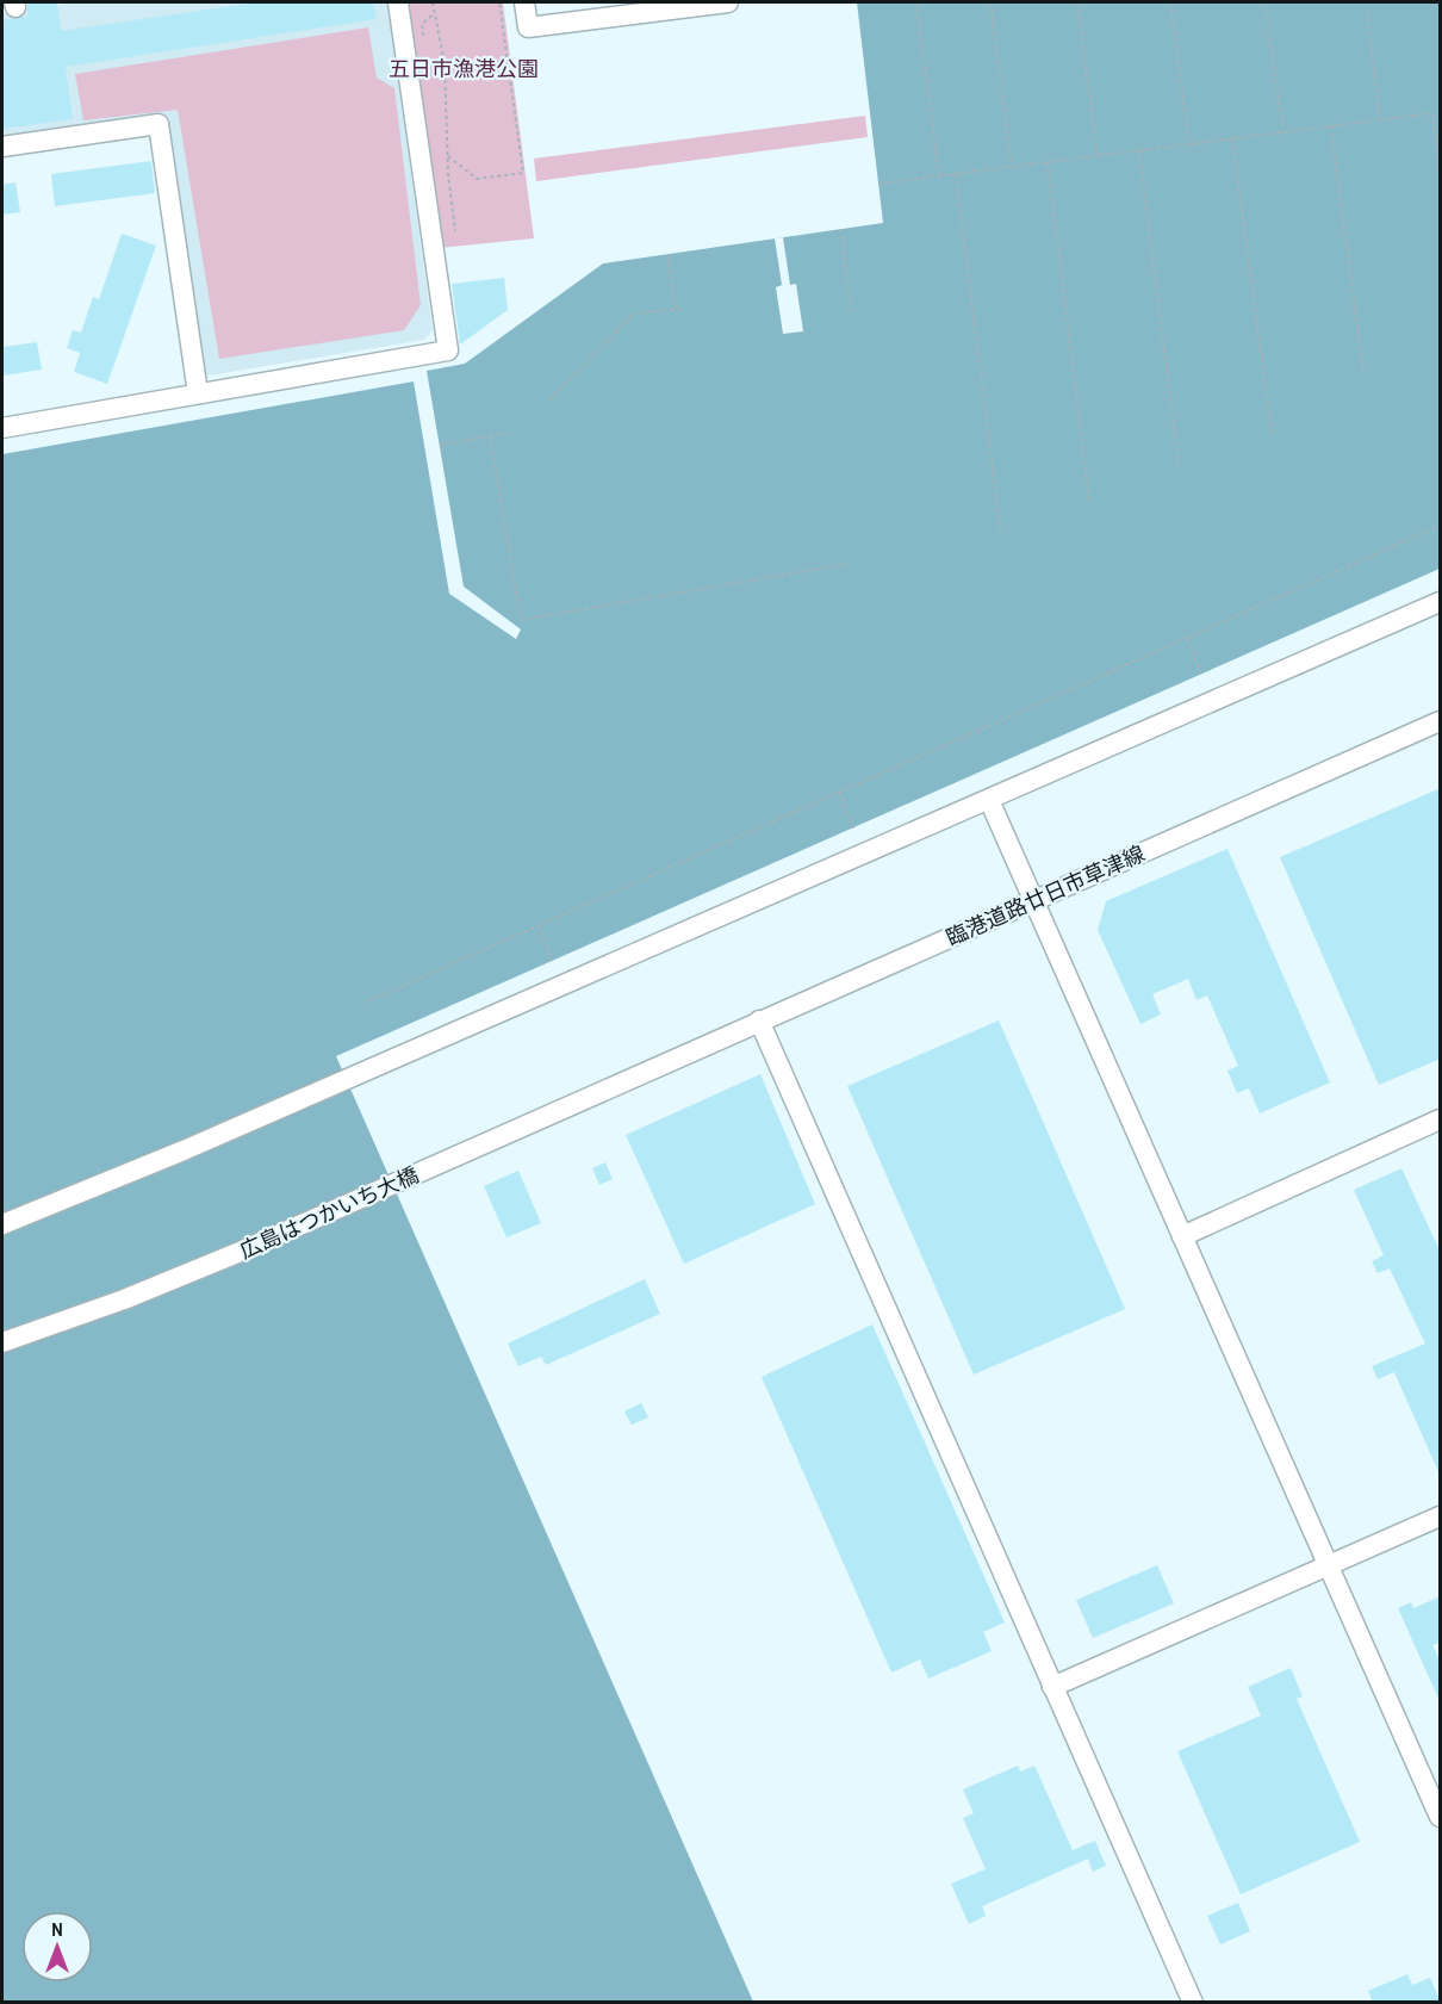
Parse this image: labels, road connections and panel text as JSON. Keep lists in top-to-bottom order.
{
  "streets": {
    "street": ["臨港道路廿日市草津線", "広島はつかいち大橋"]
  },
  "crossings": [
    ["臨港道路廿日市草津線", "広島はつかいち大橋"]
  ],
  "parks": ["五日市漁港公園"],
  "north": "top"
}
